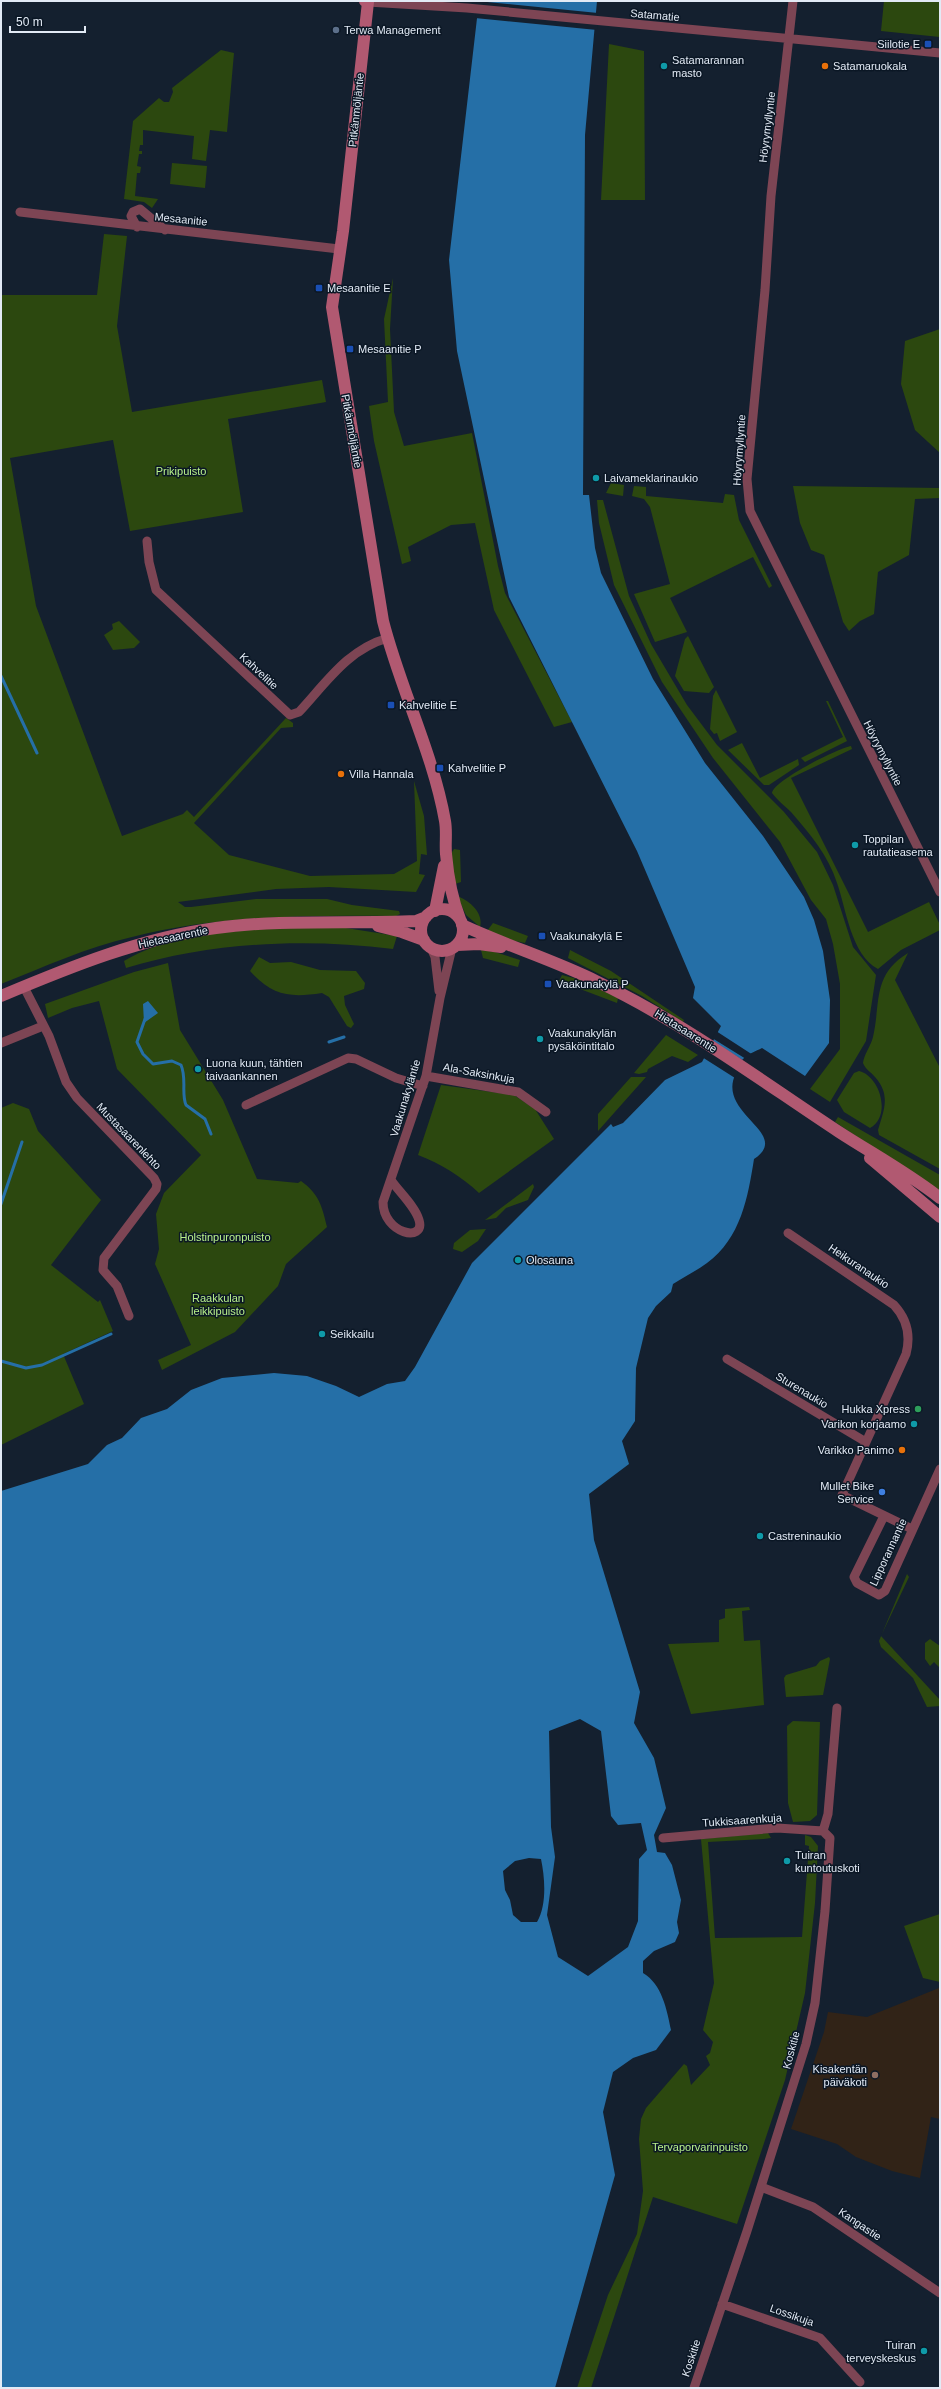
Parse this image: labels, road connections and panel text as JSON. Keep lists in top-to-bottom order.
{
  "streets": {
    "street": [
      "Satamatie",
      "Pitkänmöljäntie",
      "Höyrymyllyntie",
      "Mesaanitie",
      "Kahvelitie",
      "Hietasaarentie",
      "Ala-Saksinkuja",
      "Vaakunakyläntie",
      "Mustasaarenlehto",
      "Heikuranaukio",
      "Sturenaukio",
      "Lipporannantie",
      "Tukkisaarenkuja",
      "Koskitie",
      "Kangastie",
      "Lossikuja"
    ]
  },
  "crossings": [
    ["Satamatie", "Pitkänmöljäntie"],
    ["Satamatie", "Höyrymyllyntie"],
    ["Pitkänmöljäntie", "Mesaanitie"],
    ["Pitkänmöljäntie", "Kahvelitie"],
    ["Pitkänmöljäntie", "Hietasaarentie"],
    ["Pitkänmöljäntie", "Vaakunakyläntie"],
    ["Hietasaarentie", "Vaakunakyläntie"],
    ["Hietasaarentie", "Mustasaarenlehto"],
    ["Ala-Saksinkuja", "Vaakunakyläntie"],
    ["Heikuranaukio", "Sturenaukio"],
    ["Tukkisaarenkuja", "Koskitie"],
    ["Koskitie", "Kangastie"],
    ["Koskitie", "Lossikuja"]
  ],
  "parks": [
    "Prikipuisto",
    "Holstinpuronpuisto",
    "Raakkulan leikkipuisto",
    "Tervaporvarinpuisto"
  ],
  "places": {
    "other": [
      "Terwa Management",
      "Satamarannan masto",
      "Satamaruokala",
      "Laivameklarinaukio",
      "Villa Hannala",
      "Toppilan rautatieasema",
      "Vaakunakylän pysäköintitalo",
      "Luona kuun, tähtien taivaankannen",
      "Olosauna",
      "Seikkailu",
      "Hukka Xpress",
      "Varikon korjaamo",
      "Varikko Panimo",
      "Mullet Bike Service",
      "Castreninaukio",
      "Tuiran kuntoutuskoti",
      "Kisakentän päiväkoti",
      "Tuiran terveyskeskus"
    ],
    "transit": [
      "Siilotie E",
      "Mesaanitie E",
      "Mesaanitie P",
      "Kahvelitie E",
      "Kahvelitie P",
      "Vaakunakylä E",
      "Vaakunakylä P"
    ]
  },
  "scale_bar": "50 m"
}
